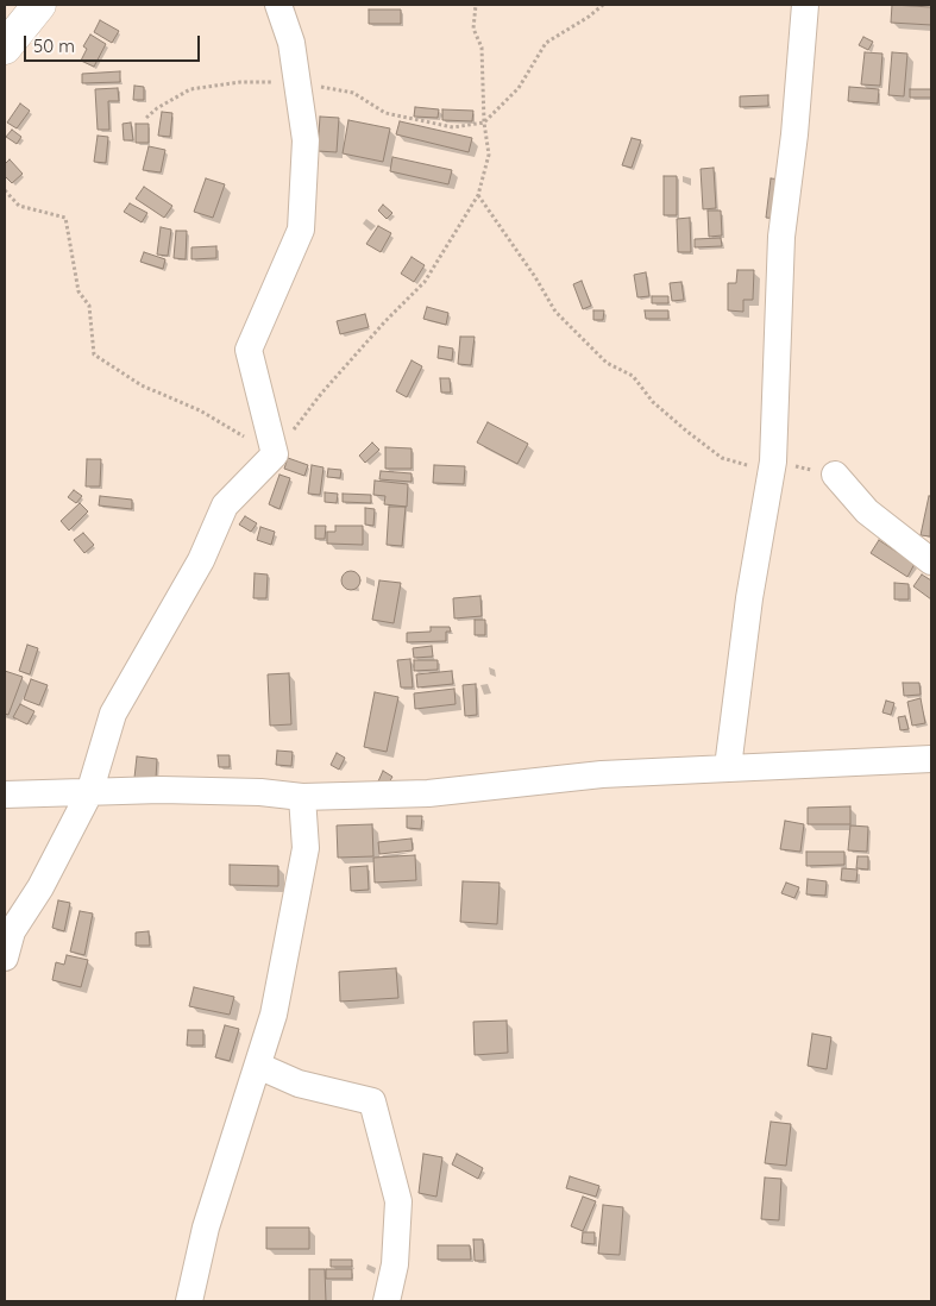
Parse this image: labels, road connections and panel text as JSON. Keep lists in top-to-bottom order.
{
  "scale_bar": "50 m"
}
